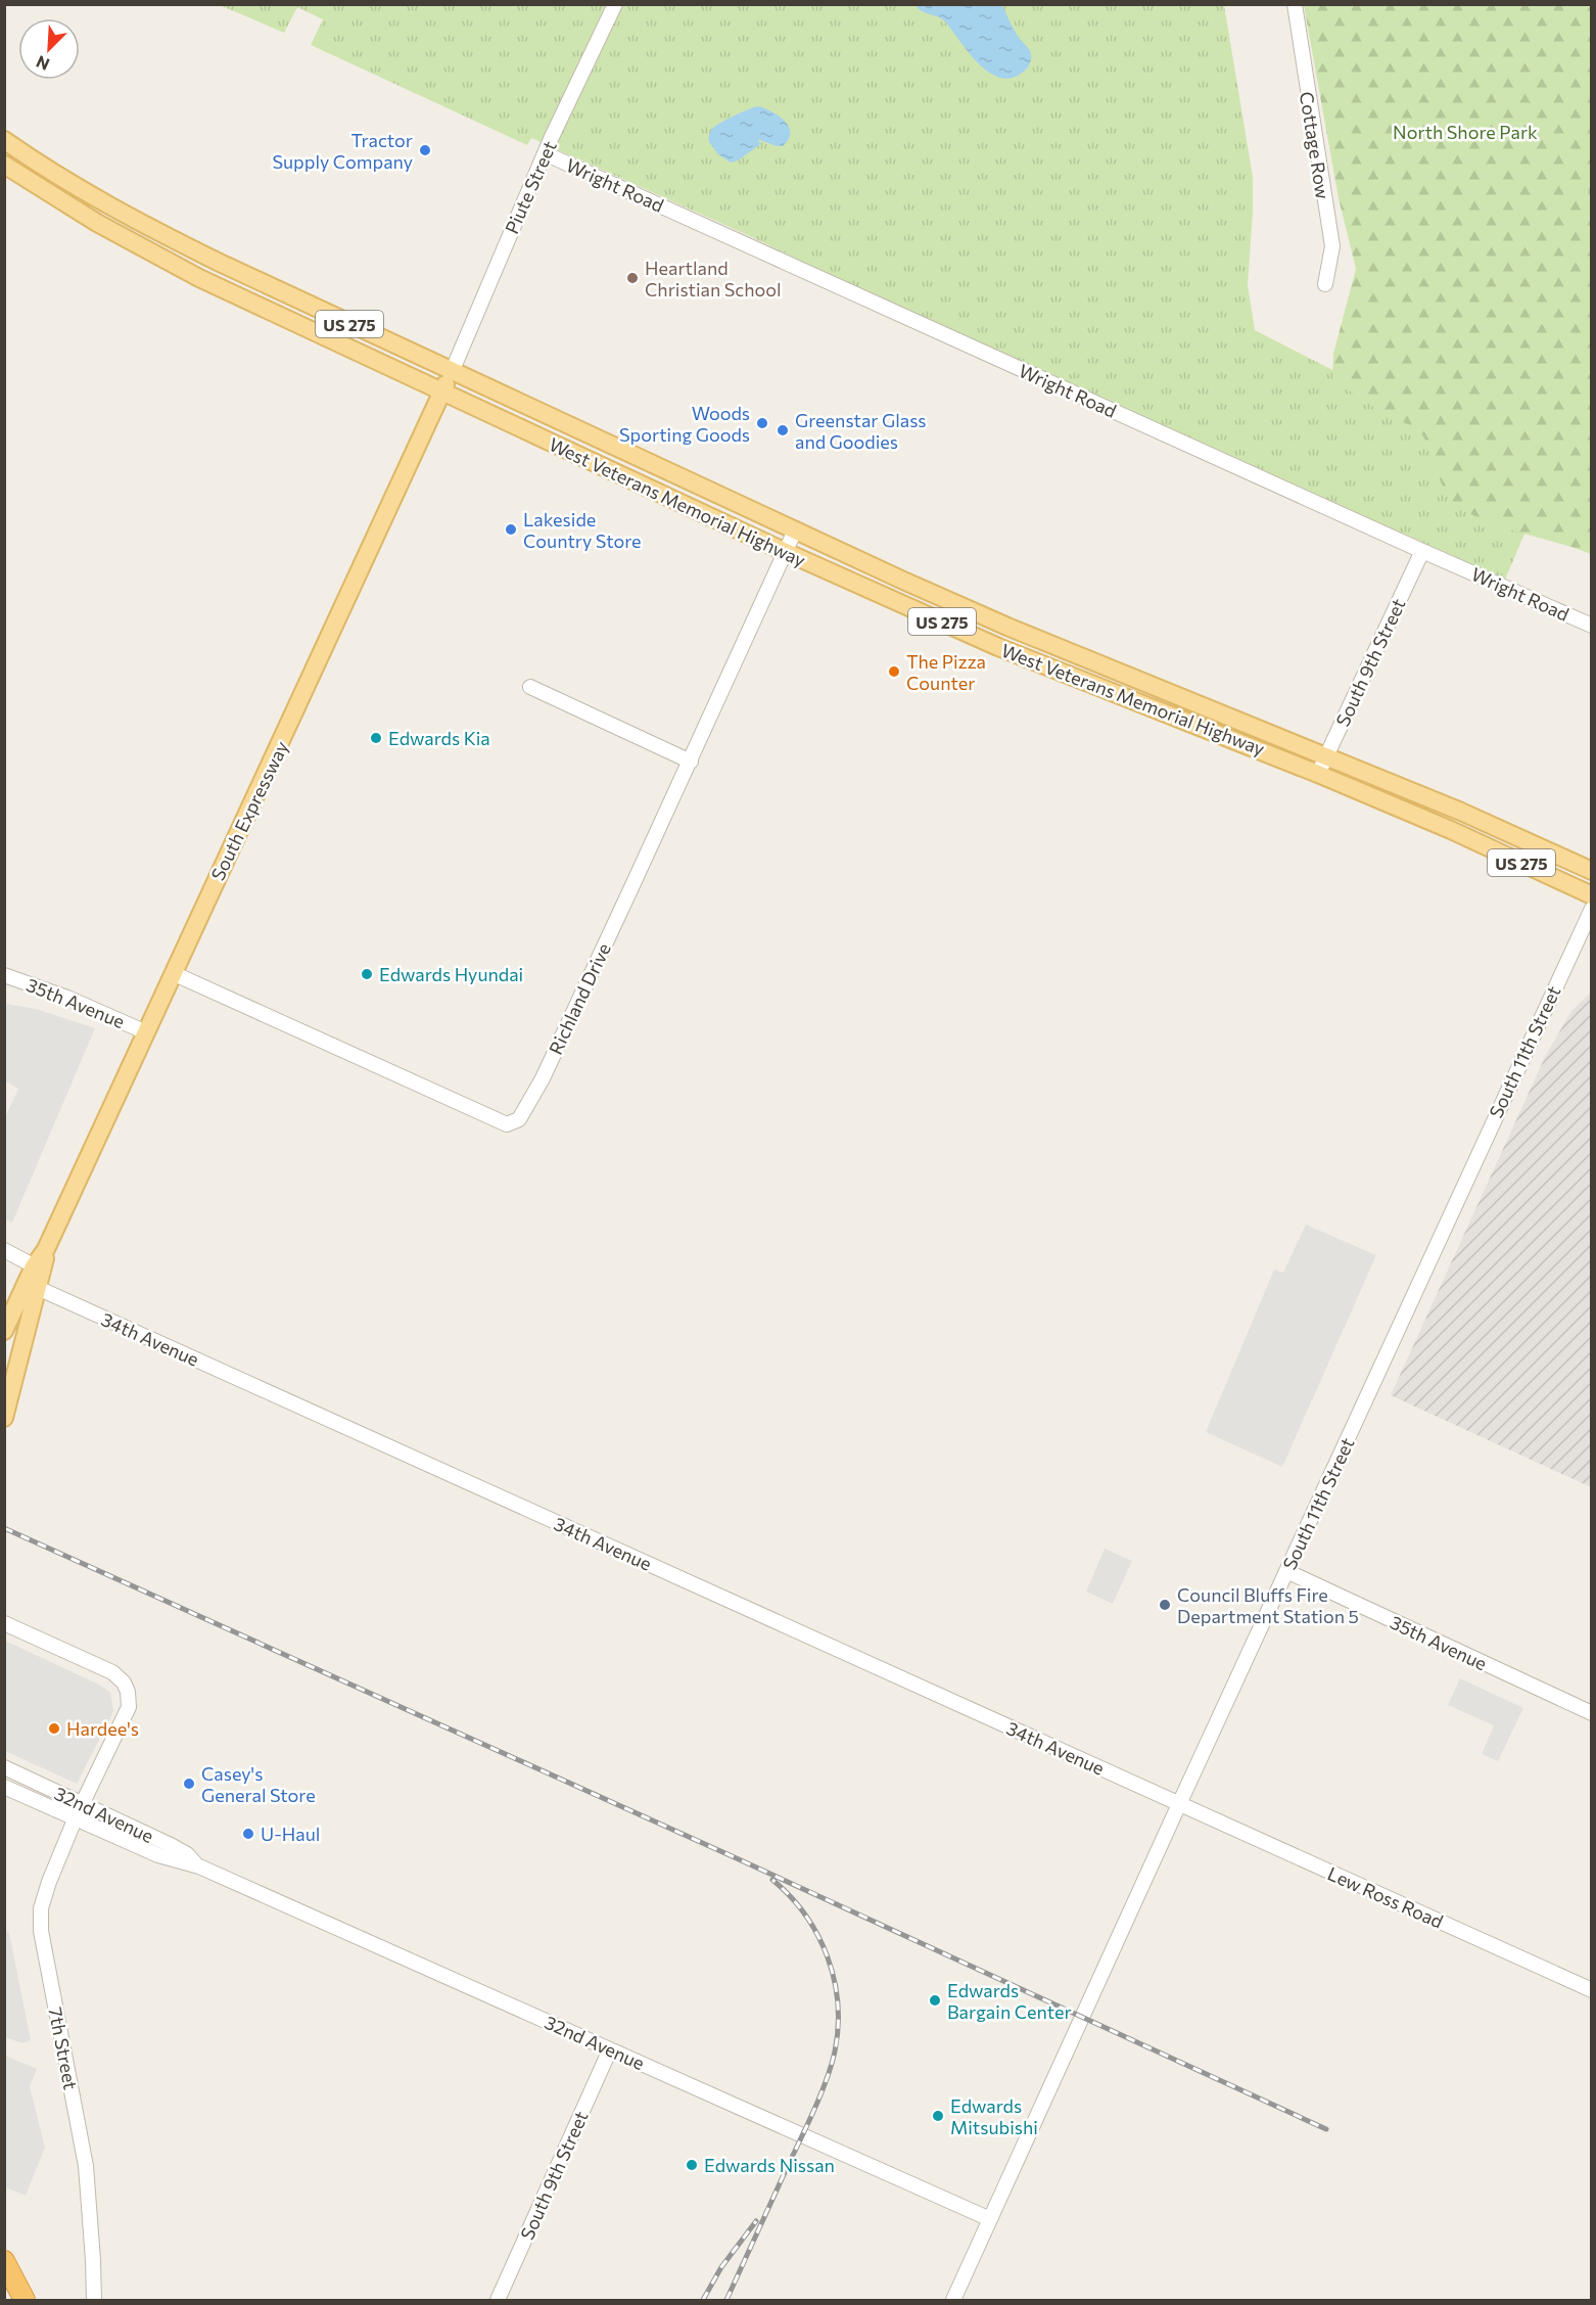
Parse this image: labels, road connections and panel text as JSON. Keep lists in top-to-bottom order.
{
  "streets": {
    "main road": ["US 275", "West Veterans Memorial Highway", "South Expressway"],
    "street": [
      "Cottage Row",
      "Wright Road",
      "Piute Street",
      "South 9th Street",
      "Richland Drive",
      "35th Avenue",
      "South 11th Street",
      "34th Avenue",
      "32nd Avenue",
      "Lew Ross Road",
      "7th Street"
    ]
  },
  "crossings": [
    ["Wright Road", "Piute Street"],
    ["Wright Road", "South 9th Street"],
    ["Piute Street", "US 275"],
    ["Piute Street", "West Veterans Memorial Highway"],
    ["Piute Street", "South Expressway"],
    ["US 275", "West Veterans Memorial Highway"],
    ["US 275", "South Expressway"],
    ["West Veterans Memorial Highway", "South 9th Street"],
    ["West Veterans Memorial Highway", "South Expressway"],
    ["West Veterans Memorial Highway", "Richland Drive"],
    ["South 9th Street", "32nd Avenue"],
    ["South Expressway", "Richland Drive"],
    ["South Expressway", "35th Avenue"],
    ["South Expressway", "34th Avenue"],
    ["35th Avenue", "South 11th Street"],
    ["South 11th Street", "34th Avenue"],
    ["South 11th Street", "32nd Avenue"],
    ["South 11th Street", "Lew Ross Road"],
    ["34th Avenue", "Lew Ross Road"],
    ["32nd Avenue", "7th Street"]
  ],
  "parks": ["North Shore Park"],
  "places": [
    "Tractor Supply Company",
    "Heartland Christian School",
    "Woods Sporting Goods",
    "Greenstar Glass and Goodies",
    "Lakeside Country Store",
    "The Pizza Counter",
    "Edwards Kia",
    "Edwards Hyundai",
    "Council Bluffs Fire Department Station 5",
    "Hardee's",
    "Casey's General Store",
    "U-Haul",
    "Edwards Bargain Center",
    "Edwards Mitsubishi",
    "Edwards Nissan"
  ],
  "north": "bottom left"
}
